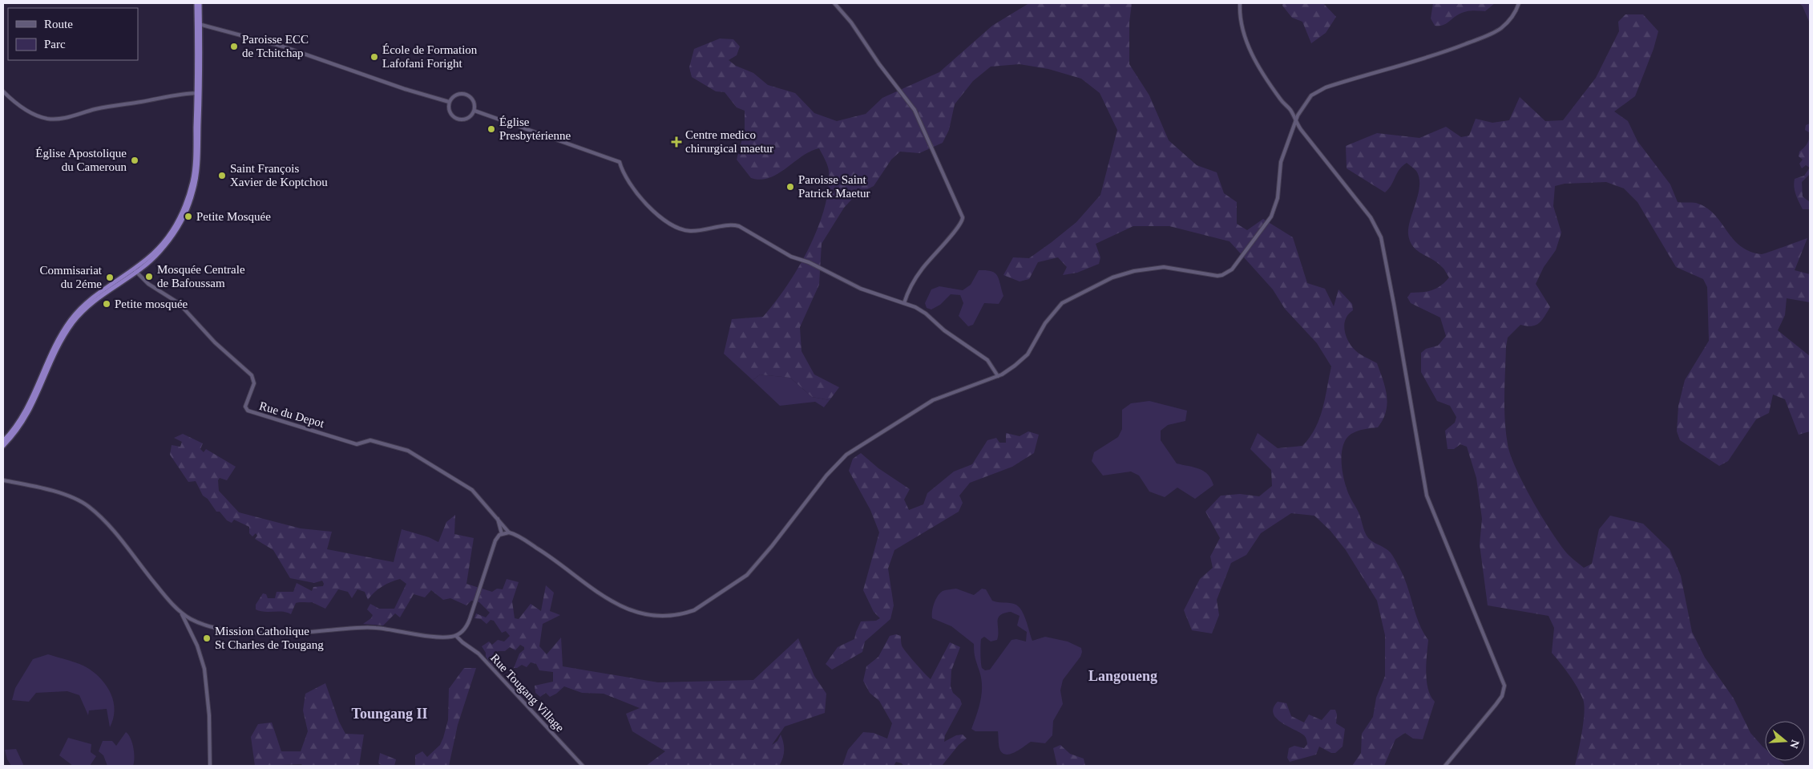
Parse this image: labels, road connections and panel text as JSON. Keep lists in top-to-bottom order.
{
  "streets": {
    "street": ["Rue du Depot", "Rue Tougang Village"]
  },
  "districts": ["Langoueng", "Toungang II"],
  "places": {
    "other": [
      "Paroisse ECC de Tchitchap",
      "École de Formation Lafofani Foright",
      "Église Presbytérienne",
      "Église Apostolique du Cameroun",
      "Saint François Xavier de Koptchou",
      "Paroisse Saint Patrick Maetur",
      "Petite Mosquée",
      "Mosquée Centrale de Bafoussam",
      "Commisariat du 2éme",
      "Petite mosquée",
      "Mission Catholique St Charles de Tougang"
    ],
    "health": ["Centre medico chirurgical maetur"]
  },
  "legend": ["Route", "Parc"],
  "north": "right"
}
